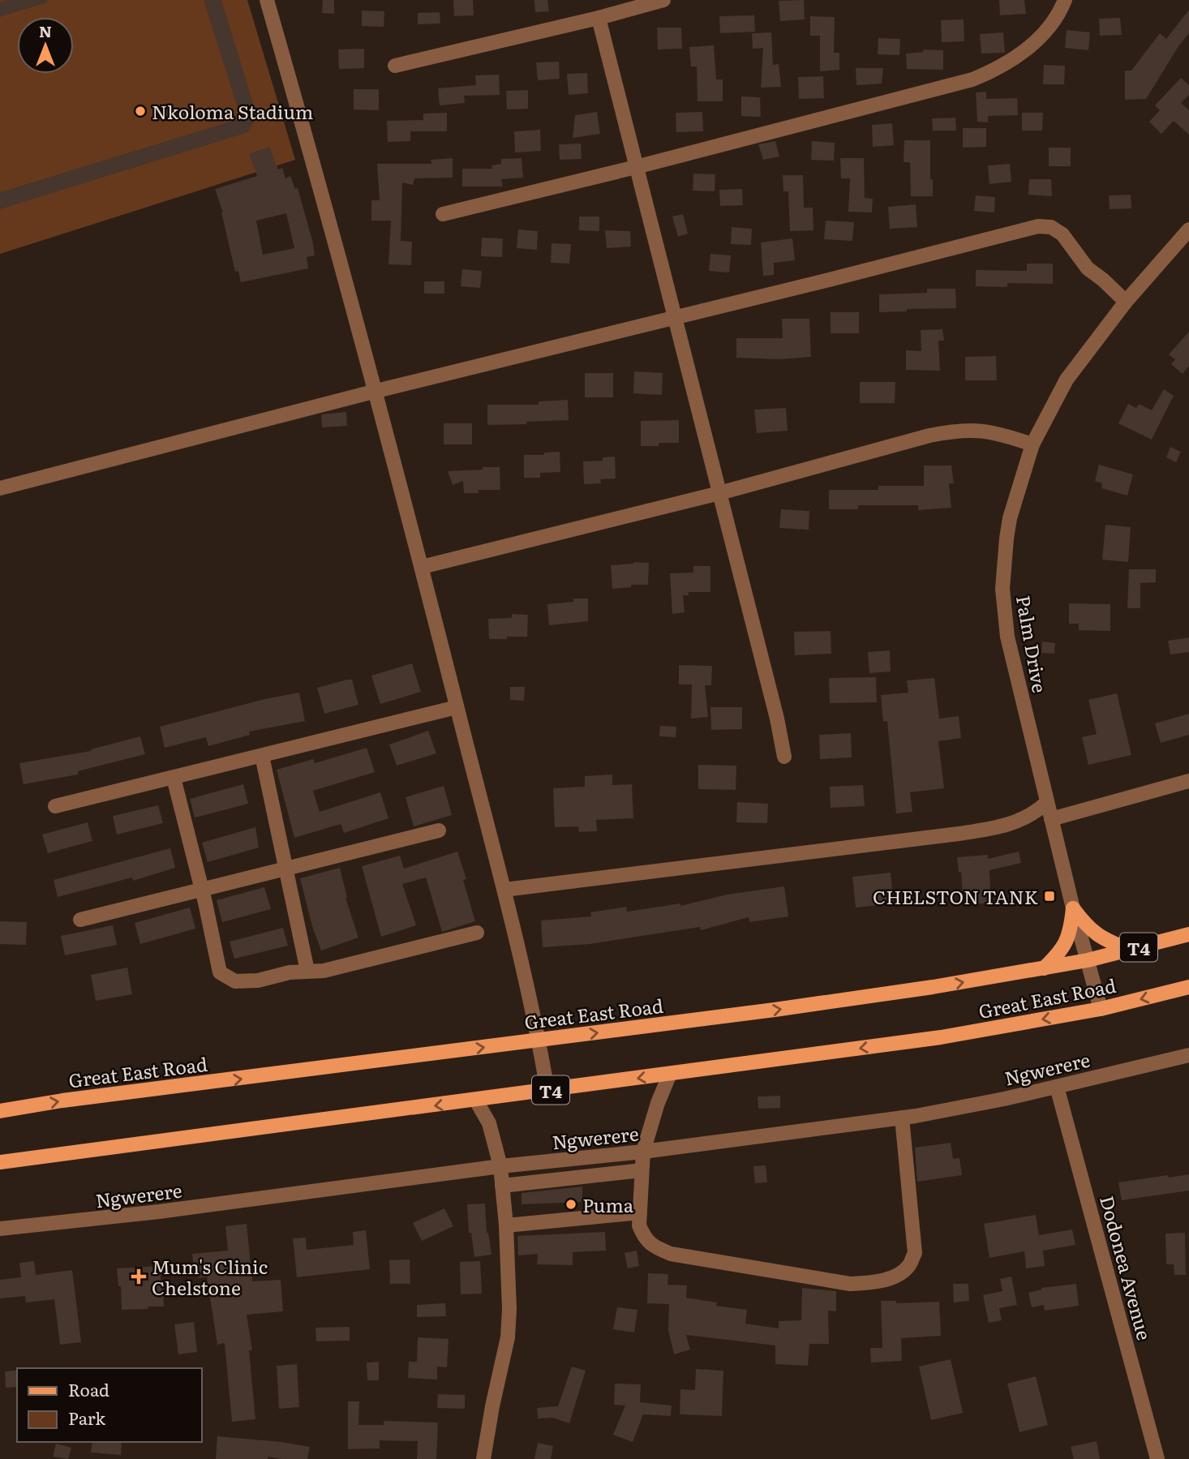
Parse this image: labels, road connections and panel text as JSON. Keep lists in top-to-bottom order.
{
  "streets": {
    "main road": ["T4", "Great East Road"],
    "street": ["Palm Drive", "Ngwerere", "Dodonea Avenue"]
  },
  "crossings": [
    ["Palm Drive", "Great East Road"],
    ["Ngwerere", "Dodonea Avenue"]
  ],
  "places": {
    "other": ["Nkoloma Stadium", "Puma"],
    "transit": ["CHELSTON TANK"],
    "health": ["Mum's Clinic Chelstone"]
  },
  "legend": ["Road", "Park"],
  "north": "top"
}
